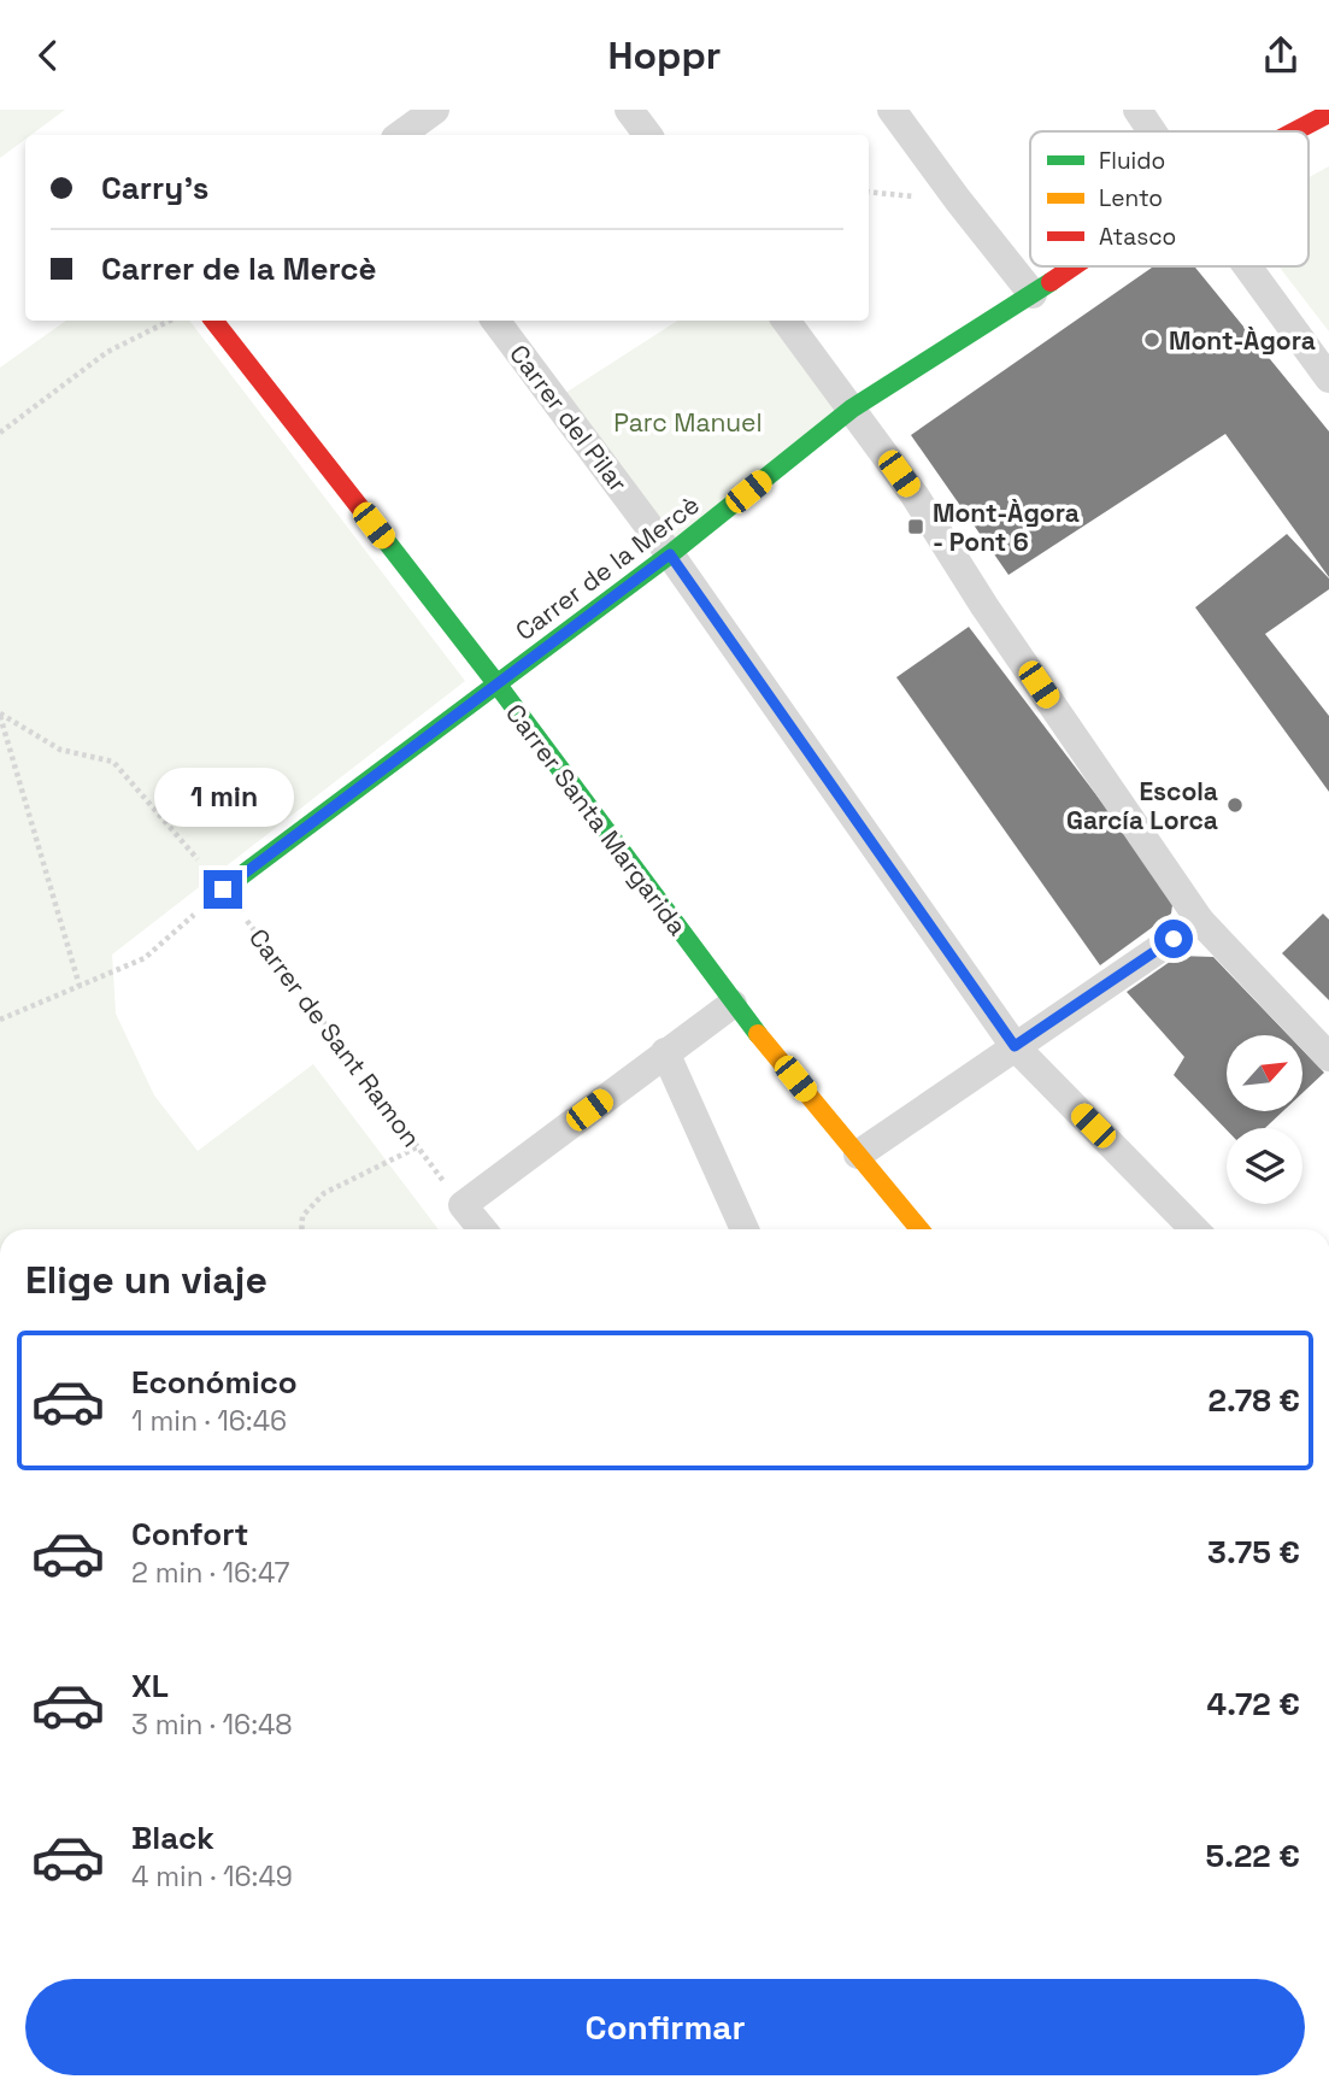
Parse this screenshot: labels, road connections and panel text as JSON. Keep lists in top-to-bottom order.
{
  "streets": {
    "street": ["Carrer del Pilar", "Carrer de la Mercè", "Carrer Santa Margarida"],
    "path": ["Carrer de Sant Ramon"]
  },
  "crossings": [
    ["Carrer del Pilar", "Carrer de la Mercè"],
    ["Carrer de la Mercè", "Carrer Santa Margarida"],
    ["Carrer de la Mercè", "Carrer de Sant Ramon"]
  ],
  "parks": ["Parc Manuel"],
  "places": {
    "other": ["Mont-Àgora", "Escola García Lorca"],
    "transit": ["Mont-Àgora - Pont 6"]
  },
  "legend": ["Fluido", "Lento", "Atasco"],
  "north": "top right",
  "page": {
    "header": "Hoppr",
    "banner": ["Carry's", "Carrer de la Mercè"],
    "bubble": "1 min",
    "heading": "Elige un viaje",
    "list": [
      {
        "name": "Económico",
        "note": "1 min · 16:46",
        "value": "2.78 €"
      },
      {
        "name": "Confort",
        "note": "2 min · 16:47",
        "value": "3.75 €"
      },
      {
        "name": "XL",
        "note": "3 min · 16:48",
        "value": "4.72 €"
      },
      {
        "name": "Black",
        "note": "4 min · 16:49",
        "value": "5.22 €"
      }
    ],
    "buttons": "Confirmar"
  }
}
